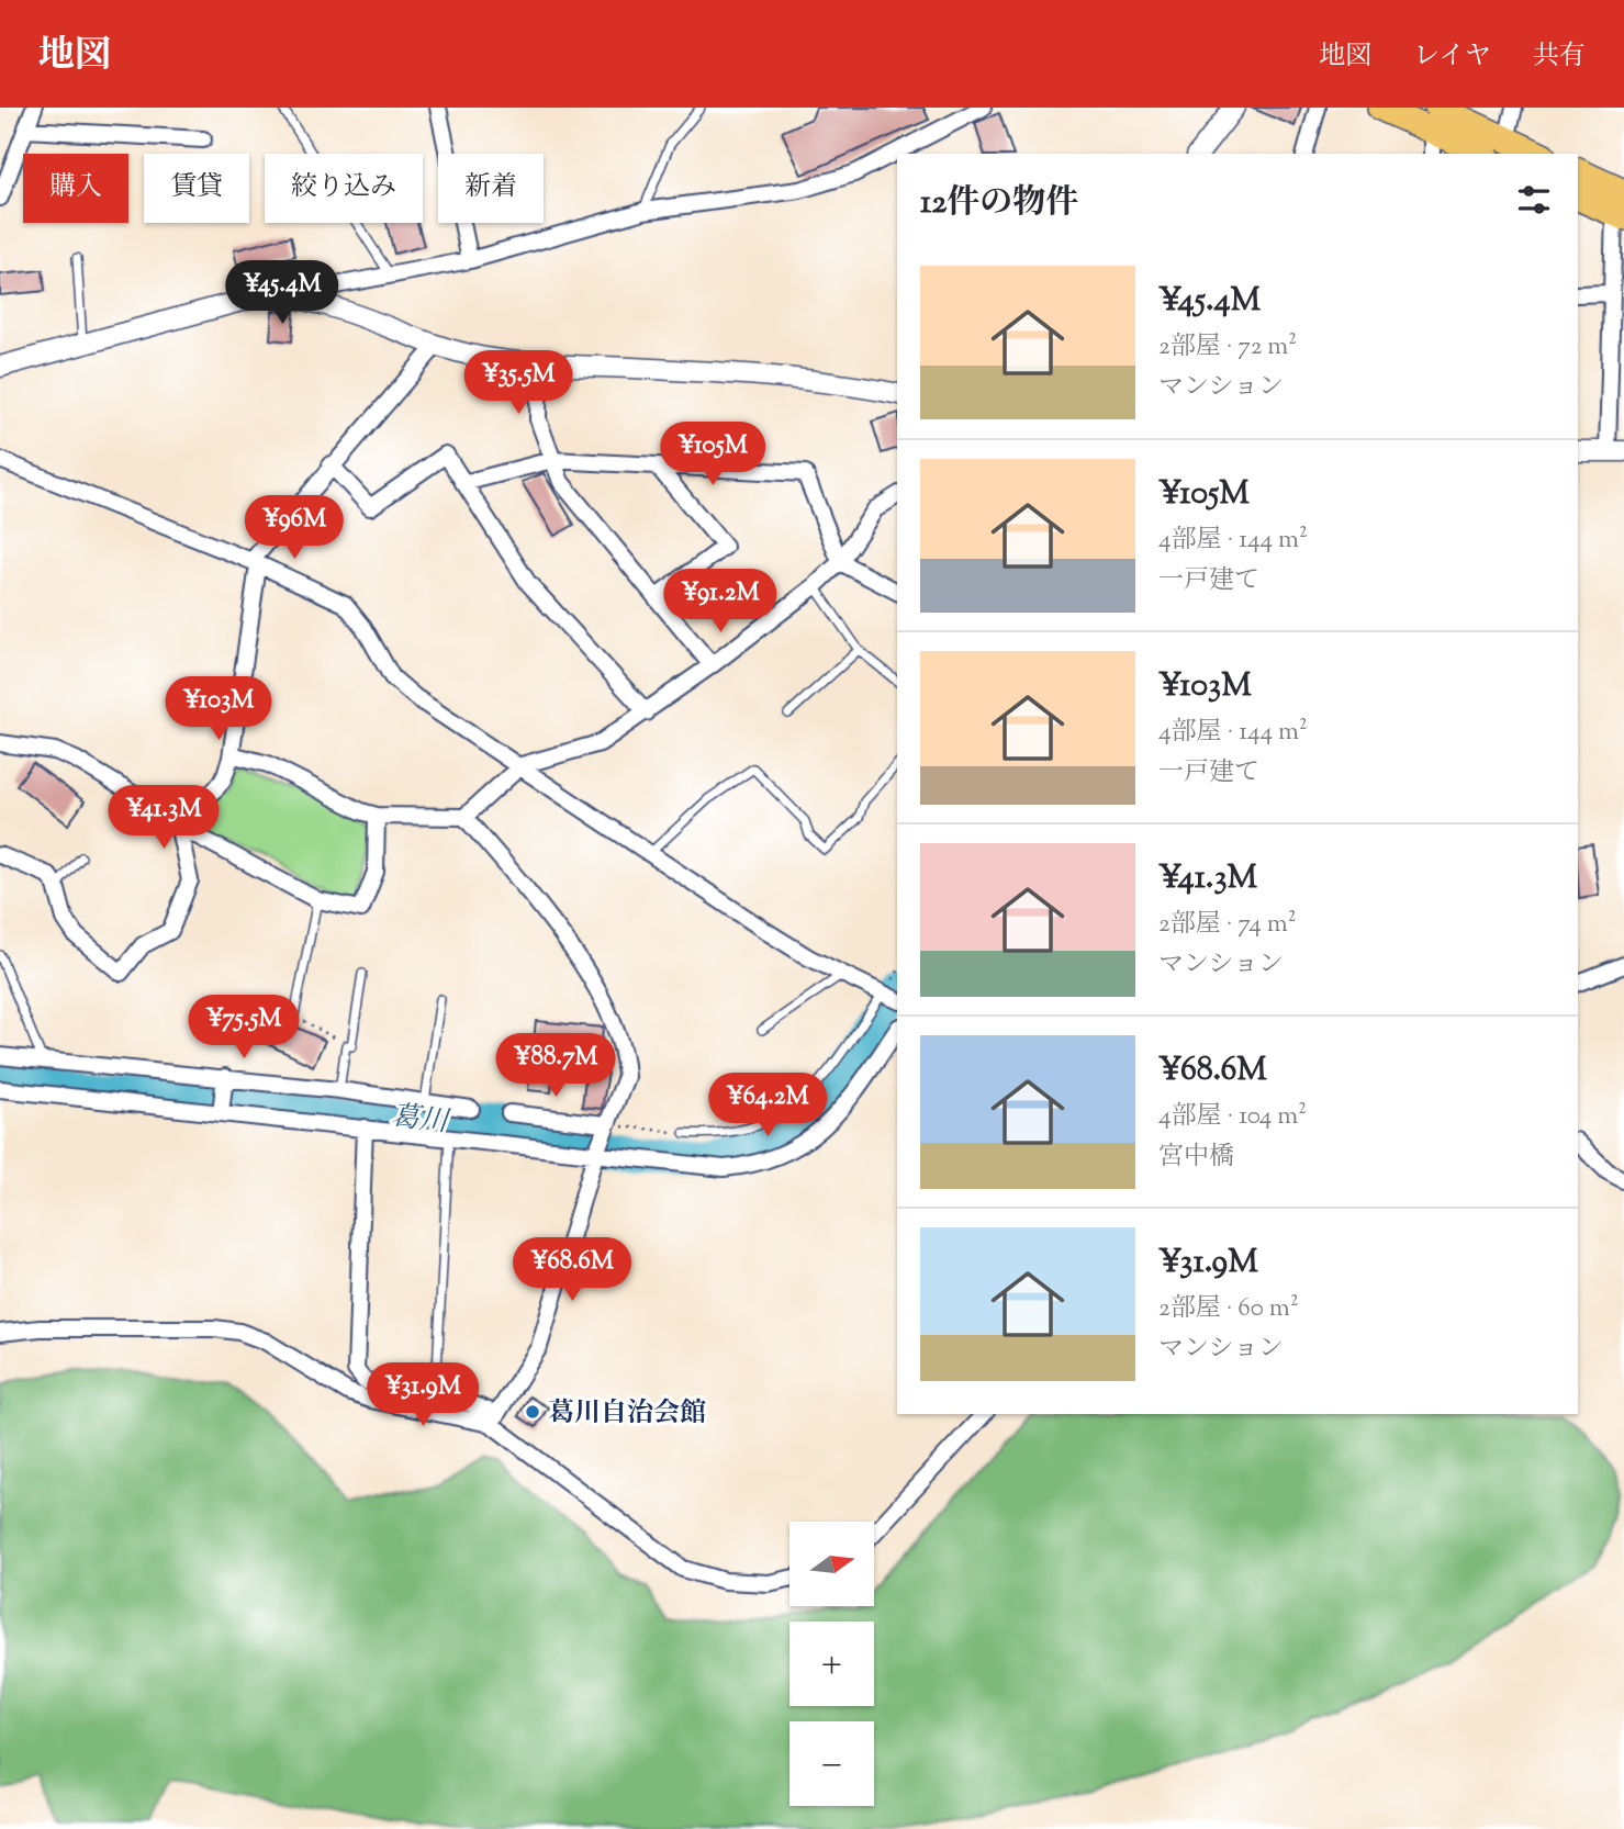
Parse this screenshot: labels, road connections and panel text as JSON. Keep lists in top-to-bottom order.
{
  "water": ["葛川"],
  "places": ["葛川自治会館"],
  "north": "right",
  "page": {
    "header": "地図",
    "nav": ["地図", "レイヤ", "共有"],
    "chip": [
      "購入",
      "賃貸",
      "絞り込み",
      "新着"
    ],
    "heading": "12件の物件",
    "list": [
      {
        "name": "¥45.4M",
        "note": "2部屋 · 72 m² · マンション"
      },
      {
        "name": "¥105M",
        "note": "4部屋 · 144 m² · 一戸建て"
      },
      {
        "name": "¥103M",
        "note": "4部屋 · 144 m² · 一戸建て"
      },
      {
        "name": "¥41.3M",
        "note": "2部屋 · 74 m² · マンション"
      },
      {
        "name": "¥68.6M",
        "note": "4部屋 · 104 m² · 宮中橋"
      },
      {
        "name": "¥31.9M",
        "note": "2部屋 · 60 m² · マンション"
      }
    ],
    "price": [
      "¥45.4M",
      "¥35.5M",
      "¥105M",
      "¥96M",
      "¥91.2M",
      "¥103M",
      "¥41.3M",
      "¥75.5M",
      "¥88.7M",
      "¥64.2M",
      "¥68.6M",
      "¥31.9M"
    ],
    "map_buttons": ["+", "−"]
  }
}
